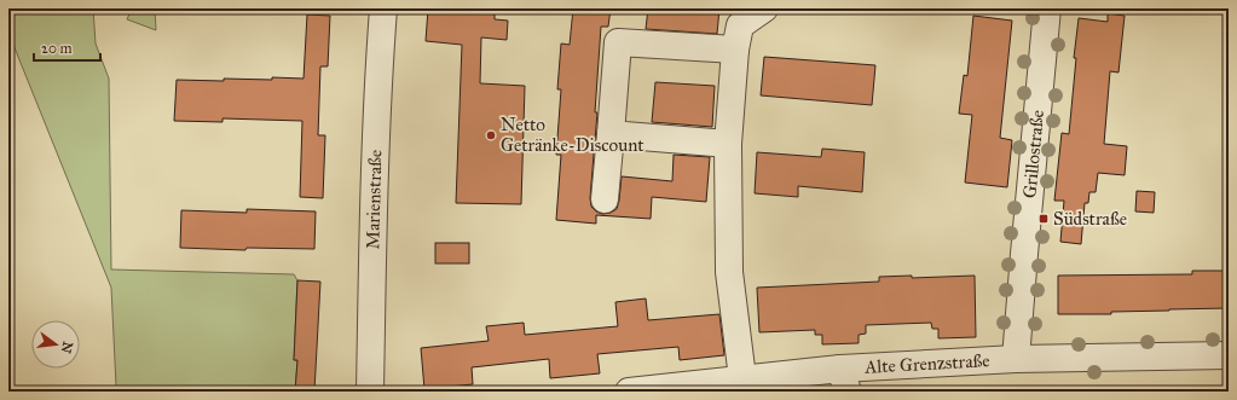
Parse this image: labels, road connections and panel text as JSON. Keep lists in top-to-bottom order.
{
  "streets": {
    "street": ["Grillostraße", "Marienstraße", "Alte Grenzstraße"]
  },
  "crossings": [
    ["Grillostraße", "Alte Grenzstraße"]
  ],
  "places": {
    "other": ["Netto Getränke-Discount"],
    "transit": ["Südstraße"]
  },
  "scale_bar": "20 m",
  "north": "right"
}
